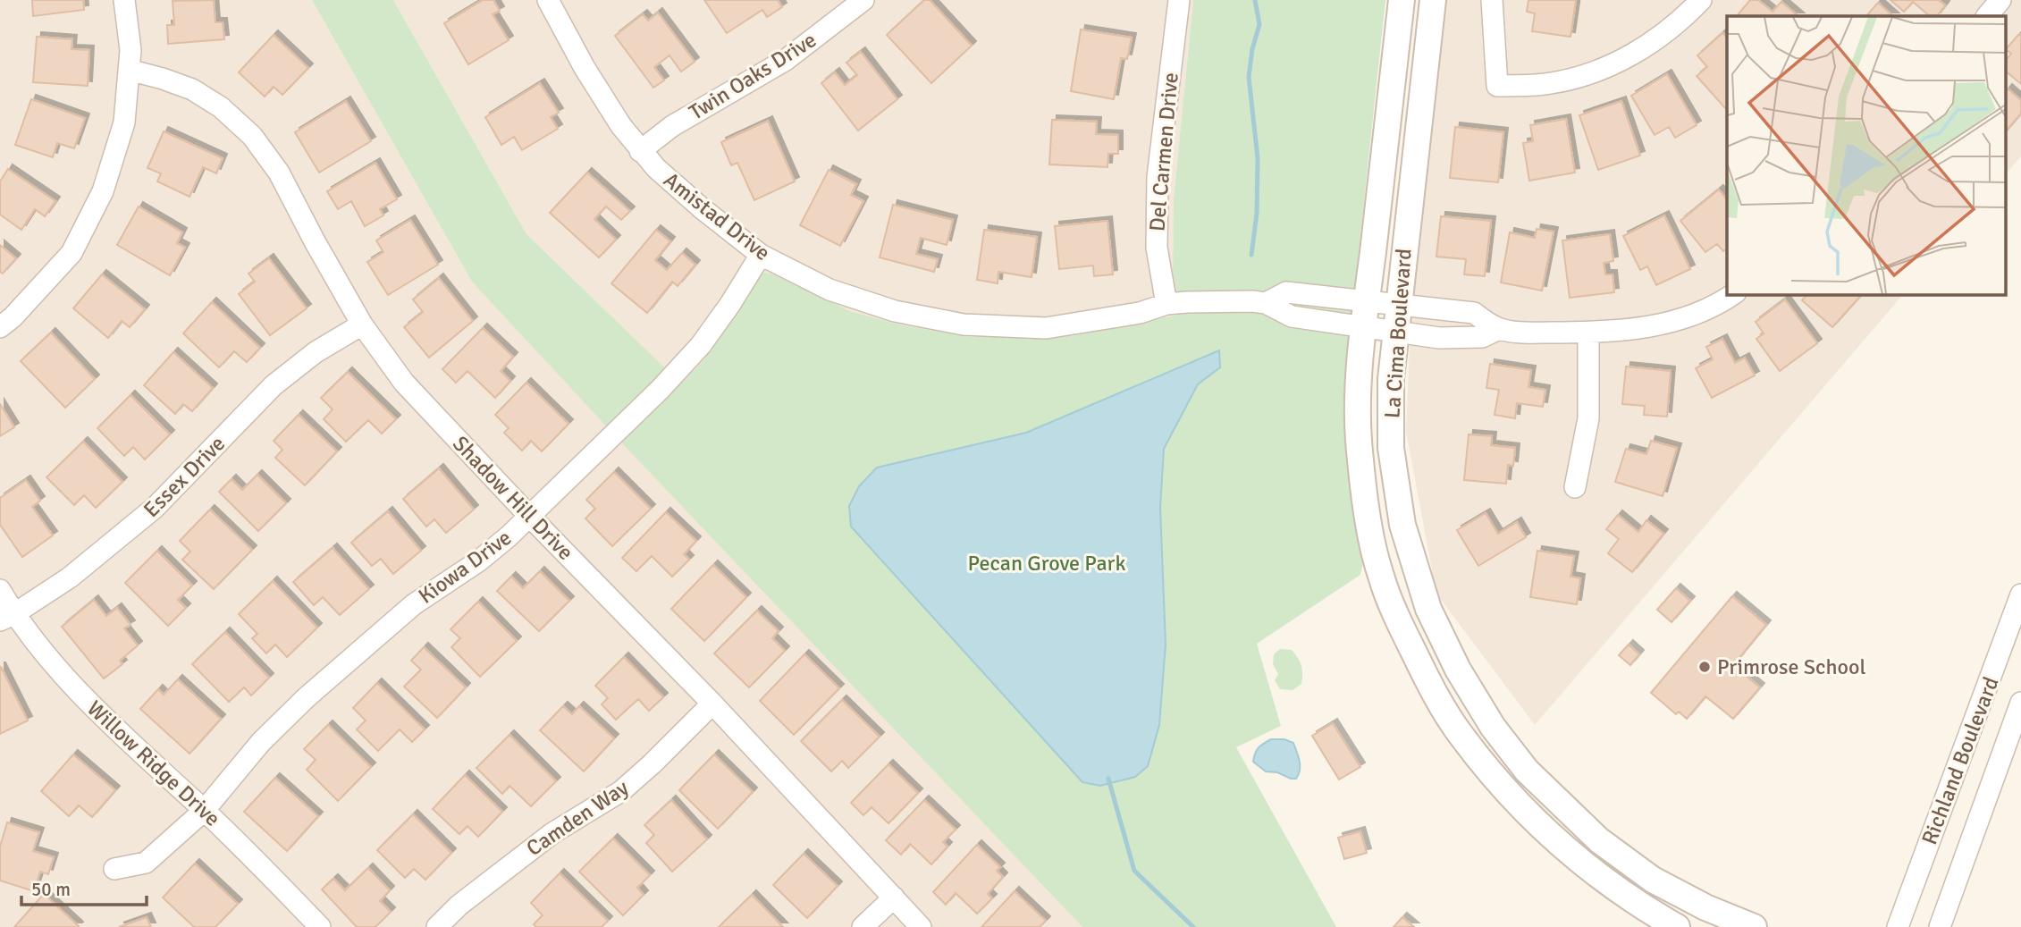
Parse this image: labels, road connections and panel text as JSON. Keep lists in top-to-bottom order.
{
  "streets": {
    "street": [
      "Twin Oaks Drive",
      "Del Carmen Drive",
      "Amistad Drive",
      "La Cima Boulevard",
      "Essex Drive",
      "Shadow Hill Drive",
      "Kiowa Drive",
      "Richland Boulevard",
      "Willow Ridge Drive",
      "Camden Way"
    ]
  },
  "crossings": [
    ["Twin Oaks Drive", "Amistad Drive"],
    ["Del Carmen Drive", "Amistad Drive"],
    ["Amistad Drive", "La Cima Boulevard"],
    ["Amistad Drive", "Kiowa Drive"],
    ["Essex Drive", "Shadow Hill Drive"],
    ["Essex Drive", "Willow Ridge Drive"],
    ["Shadow Hill Drive", "Kiowa Drive"],
    ["Shadow Hill Drive", "Camden Way"],
    ["Kiowa Drive", "Willow Ridge Drive"]
  ],
  "parks": ["Pecan Grove Park"],
  "places": ["Primrose School"],
  "scale_bar": "50 m"
}
